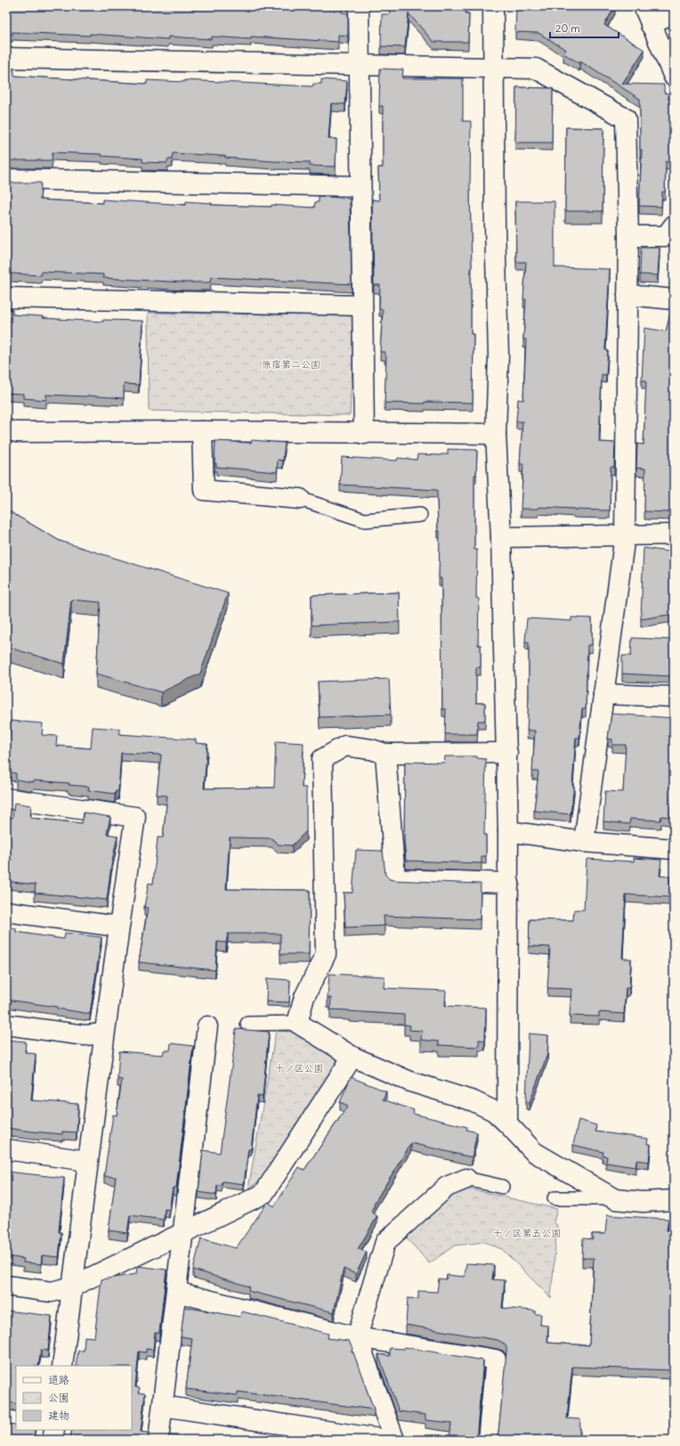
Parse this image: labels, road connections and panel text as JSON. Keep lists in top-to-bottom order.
{
  "parks": ["原宿第二公園", "十ノ区公園", "十ノ区第五公園"],
  "legend": ["道路", "公園", "建物"],
  "scale_bar": "20 m"
}
